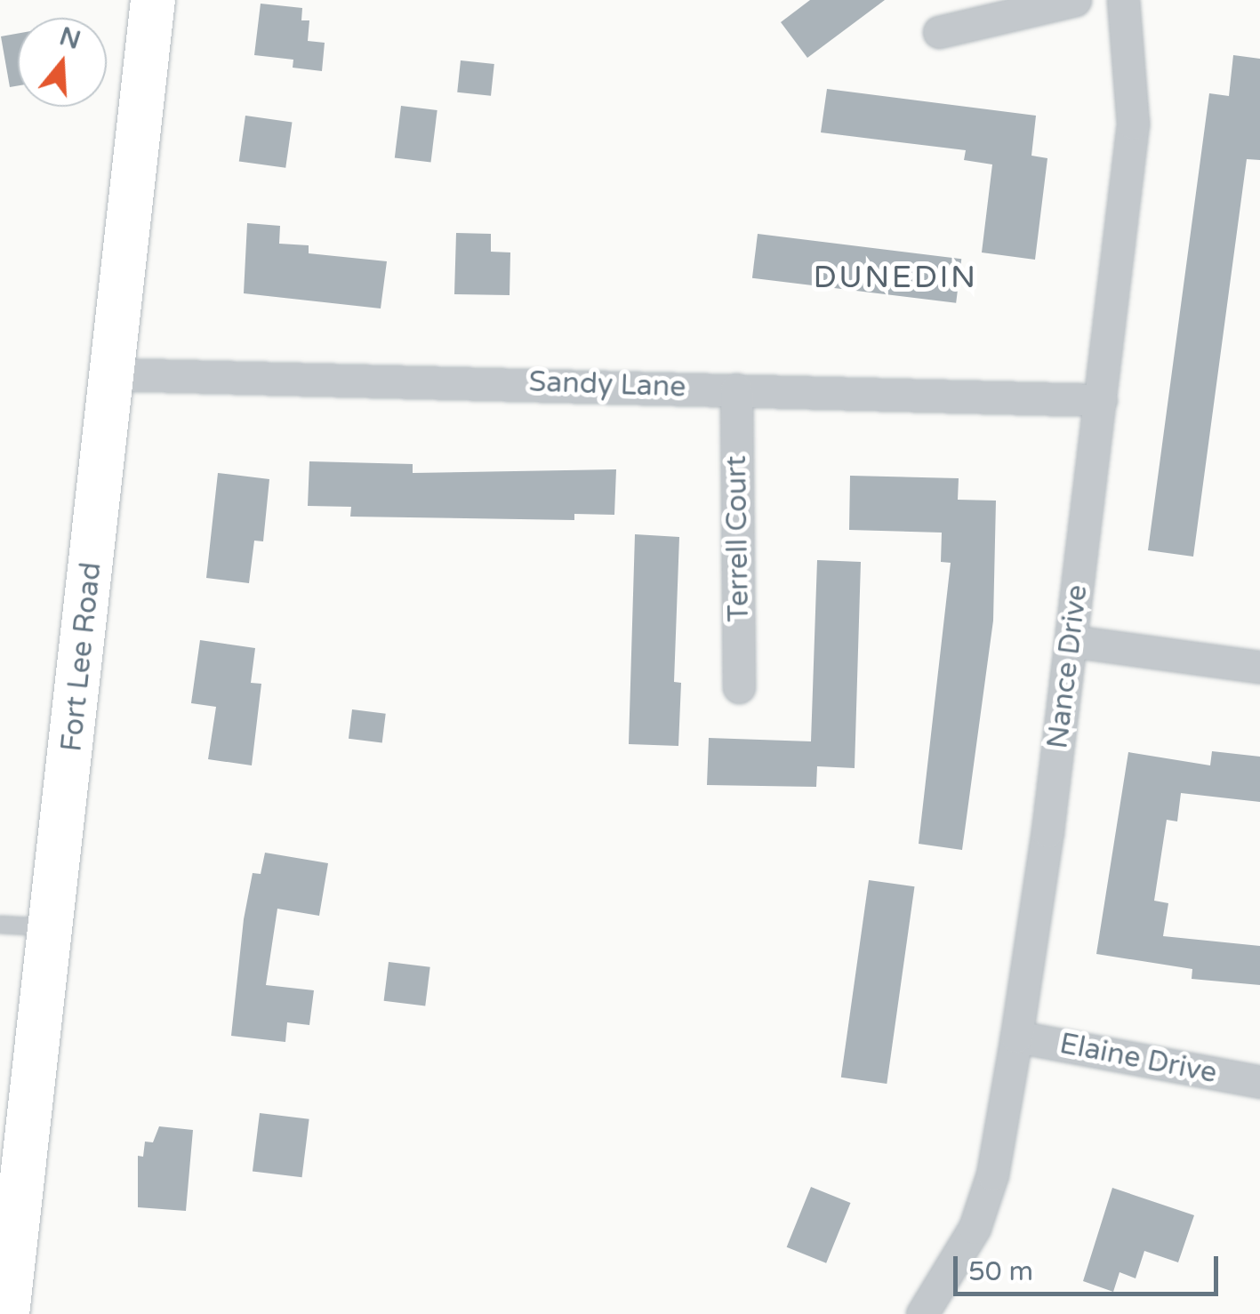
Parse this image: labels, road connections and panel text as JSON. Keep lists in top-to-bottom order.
{
  "streets": {
    "street": [
      "Sandy Lane",
      "Terrell Court",
      "Fort Lee Road",
      "Nance Drive",
      "Elaine Drive"
    ]
  },
  "crossings": [
    ["Sandy Lane", "Terrell Court"],
    ["Sandy Lane", "Fort Lee Road"],
    ["Sandy Lane", "Nance Drive"],
    ["Nance Drive", "Elaine Drive"]
  ],
  "districts": ["DUNEDIN"],
  "scale_bar": "50 m",
  "north": "top"
}
